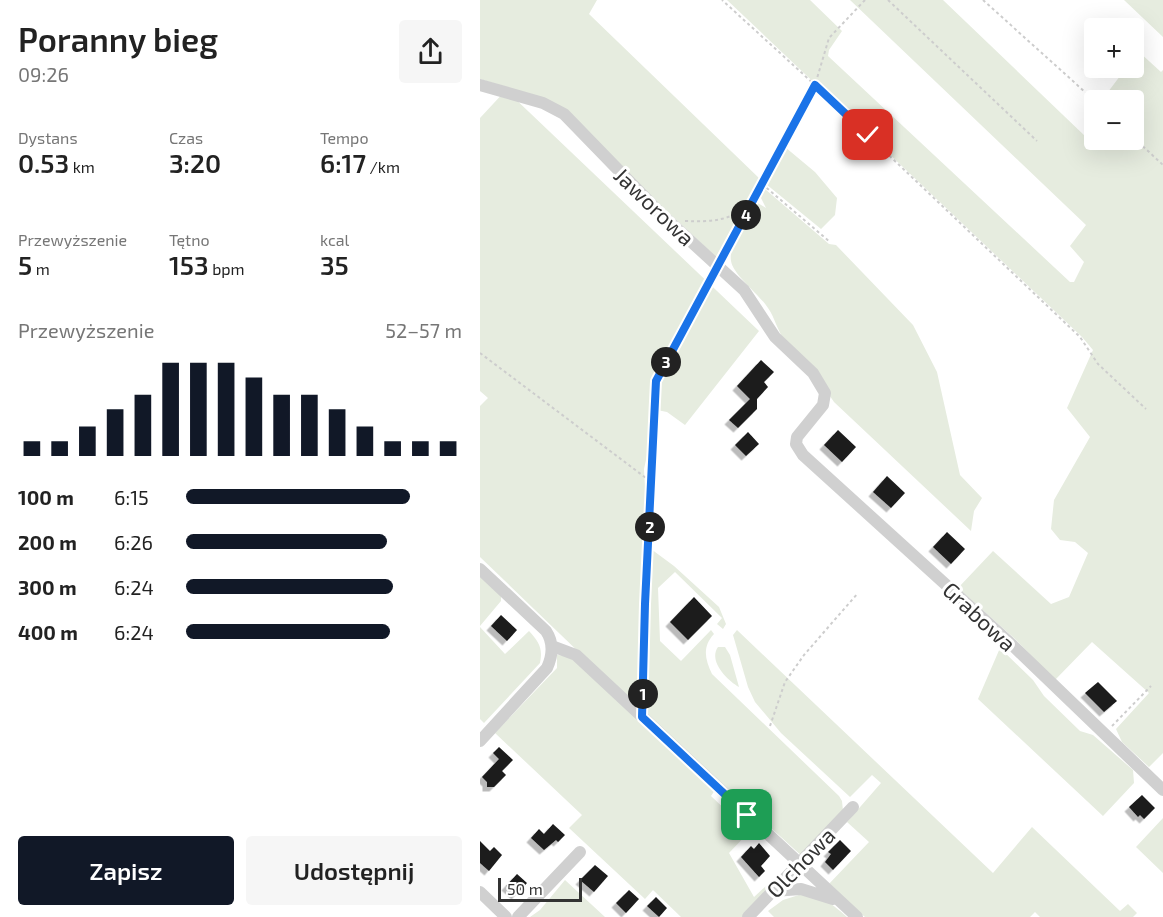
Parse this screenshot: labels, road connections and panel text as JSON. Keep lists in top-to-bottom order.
{
  "streets": {
    "street": ["Jaworowa", "Grabowa", "Olchowa"]
  },
  "crossings": [
    ["Jaworowa", "Grabowa"]
  ],
  "scale_bar": "50 m",
  "page": {
    "heading": ["Poranny bieg", "09:26"],
    "map_buttons": ["+", "−"],
    "stats": [
      ["Dystans", "0.53 km"],
      ["Czas", "3:20"],
      ["Tempo", "6:17 /km"],
      ["Przewyższenie", "5 m"],
      ["Tętno", "153 bpm"],
      ["kcal", "35"]
    ],
    "pins": [
      "4",
      "3",
      "2",
      "1"
    ],
    "chart": ["Przewyższenie", "52–57 m"],
    "list": [
      {
        "name": "100 m",
        "note": "6:15"
      },
      {
        "name": "200 m",
        "note": "6:26"
      },
      {
        "name": "300 m",
        "note": "6:24"
      },
      {
        "name": "400 m",
        "note": "6:24"
      }
    ],
    "buttons": ["Zapisz", "Udostępnij"],
    "scale": "50 m"
  }
}
